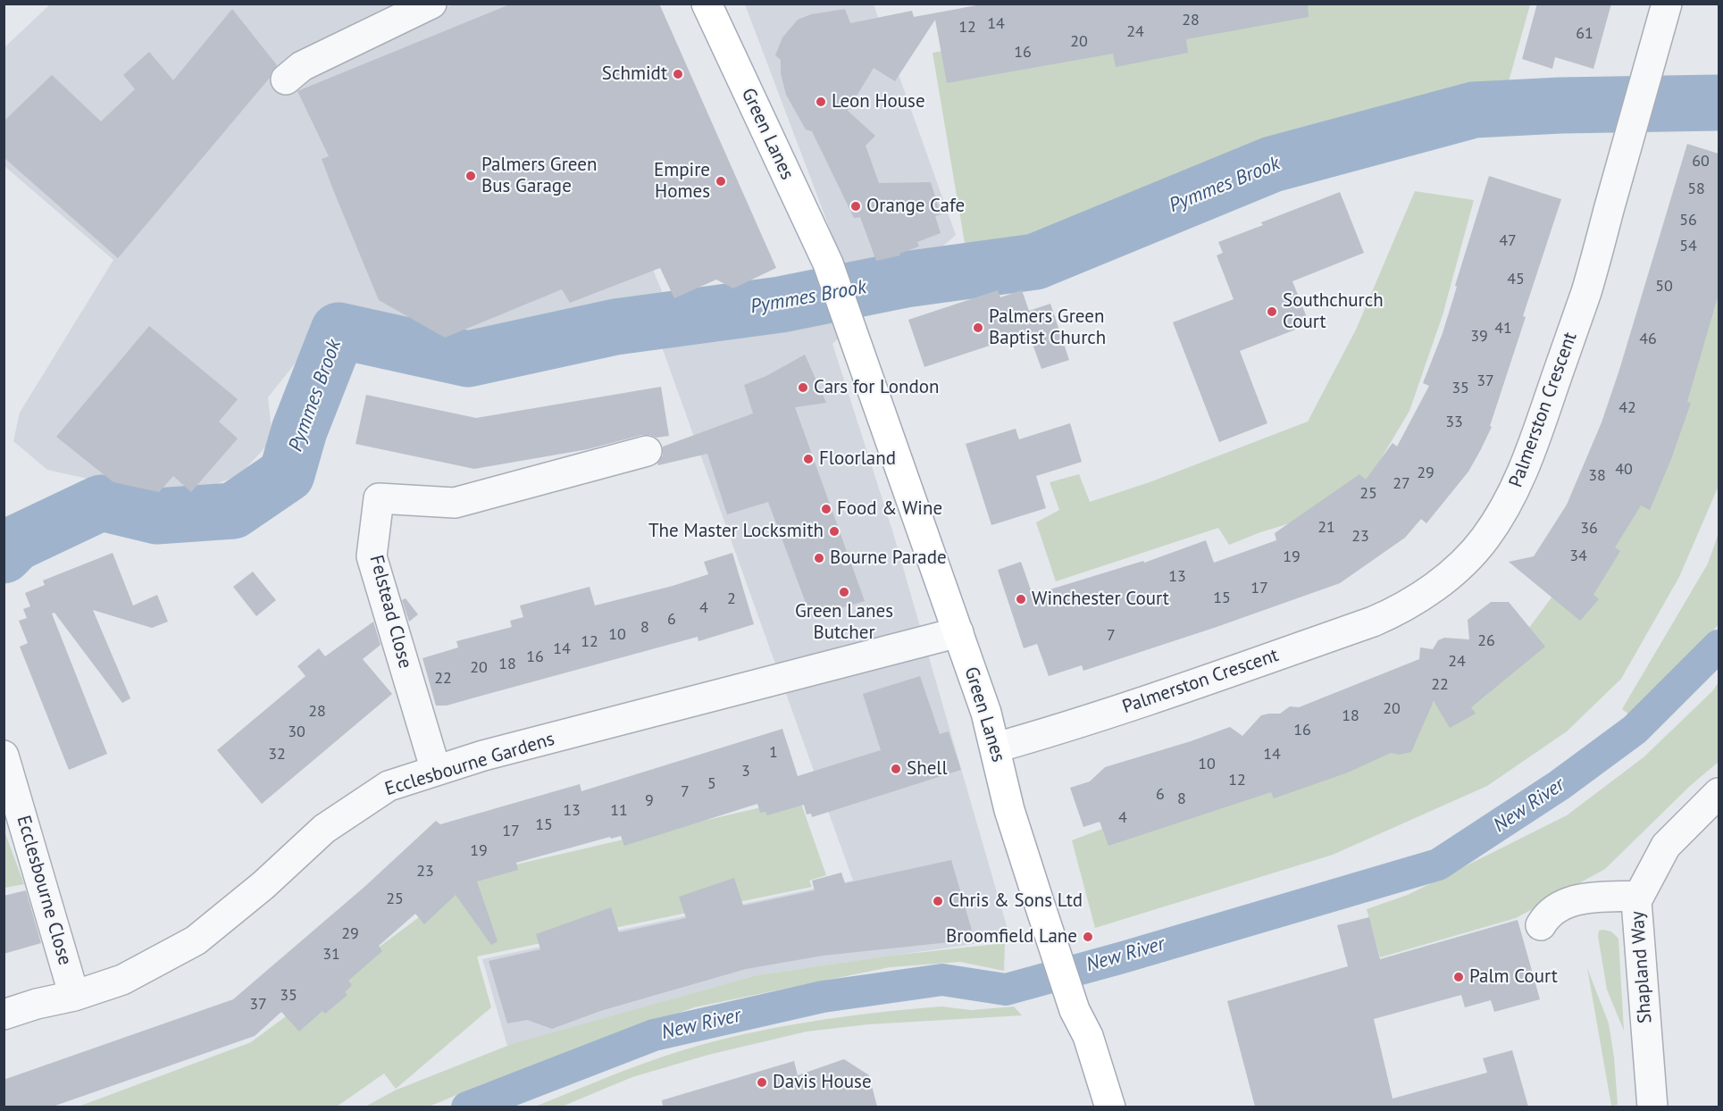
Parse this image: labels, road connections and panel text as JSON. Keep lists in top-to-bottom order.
{
  "streets": {
    "main road": ["Green Lanes"],
    "street": [
      "Palmerston Crescent",
      "Felstead Close",
      "Ecclesbourne Gardens",
      "Ecclesbourne Close",
      "Shapland Way"
    ]
  },
  "crossings": [
    ["Green Lanes", "Palmerston Crescent"],
    ["Green Lanes", "Ecclesbourne Gardens"],
    ["Felstead Close", "Ecclesbourne Gardens"],
    ["Ecclesbourne Gardens", "Ecclesbourne Close"]
  ],
  "water": ["Pymmes Brook", "New River"],
  "places": [
    "Schmidt",
    "Leon House",
    "Palmers Green Bus Garage",
    "Empire Homes",
    "Orange Cafe",
    "Southchurch Court",
    "Palmers Green Baptist Church",
    "Cars for London",
    "Floorland",
    "Food & Wine",
    "The Master Locksmith",
    "Bourne Parade",
    "Green Lanes Butcher",
    "Winchester Court",
    "Shell",
    "Chris & Sons Ltd",
    "Broomfield Lane",
    "Palm Court",
    "Davis House"
  ],
  "house_numbers": [
    "28",
    "14",
    "12",
    "24",
    "61",
    "20",
    "16",
    "60",
    "58",
    "56",
    "47",
    "54",
    "45",
    "50",
    "41",
    "39",
    "46",
    "37",
    "35",
    "42",
    "33",
    "40",
    "29",
    "38",
    "27",
    "25",
    "21",
    "36",
    "23",
    "34",
    "19",
    "13",
    "17",
    "15",
    "2",
    "4",
    "6",
    "8",
    "10",
    "7",
    "26",
    "12",
    "14",
    "16",
    "24",
    "18",
    "20",
    "22",
    "22",
    "20",
    "28",
    "18",
    "16",
    "30",
    "1",
    "32",
    "14",
    "10",
    "3",
    "12",
    "5",
    "7",
    "6",
    "8",
    "9",
    "13",
    "11",
    "4",
    "15",
    "17",
    "19",
    "23",
    "25",
    "29",
    "31",
    "35",
    "37"
  ]
}
